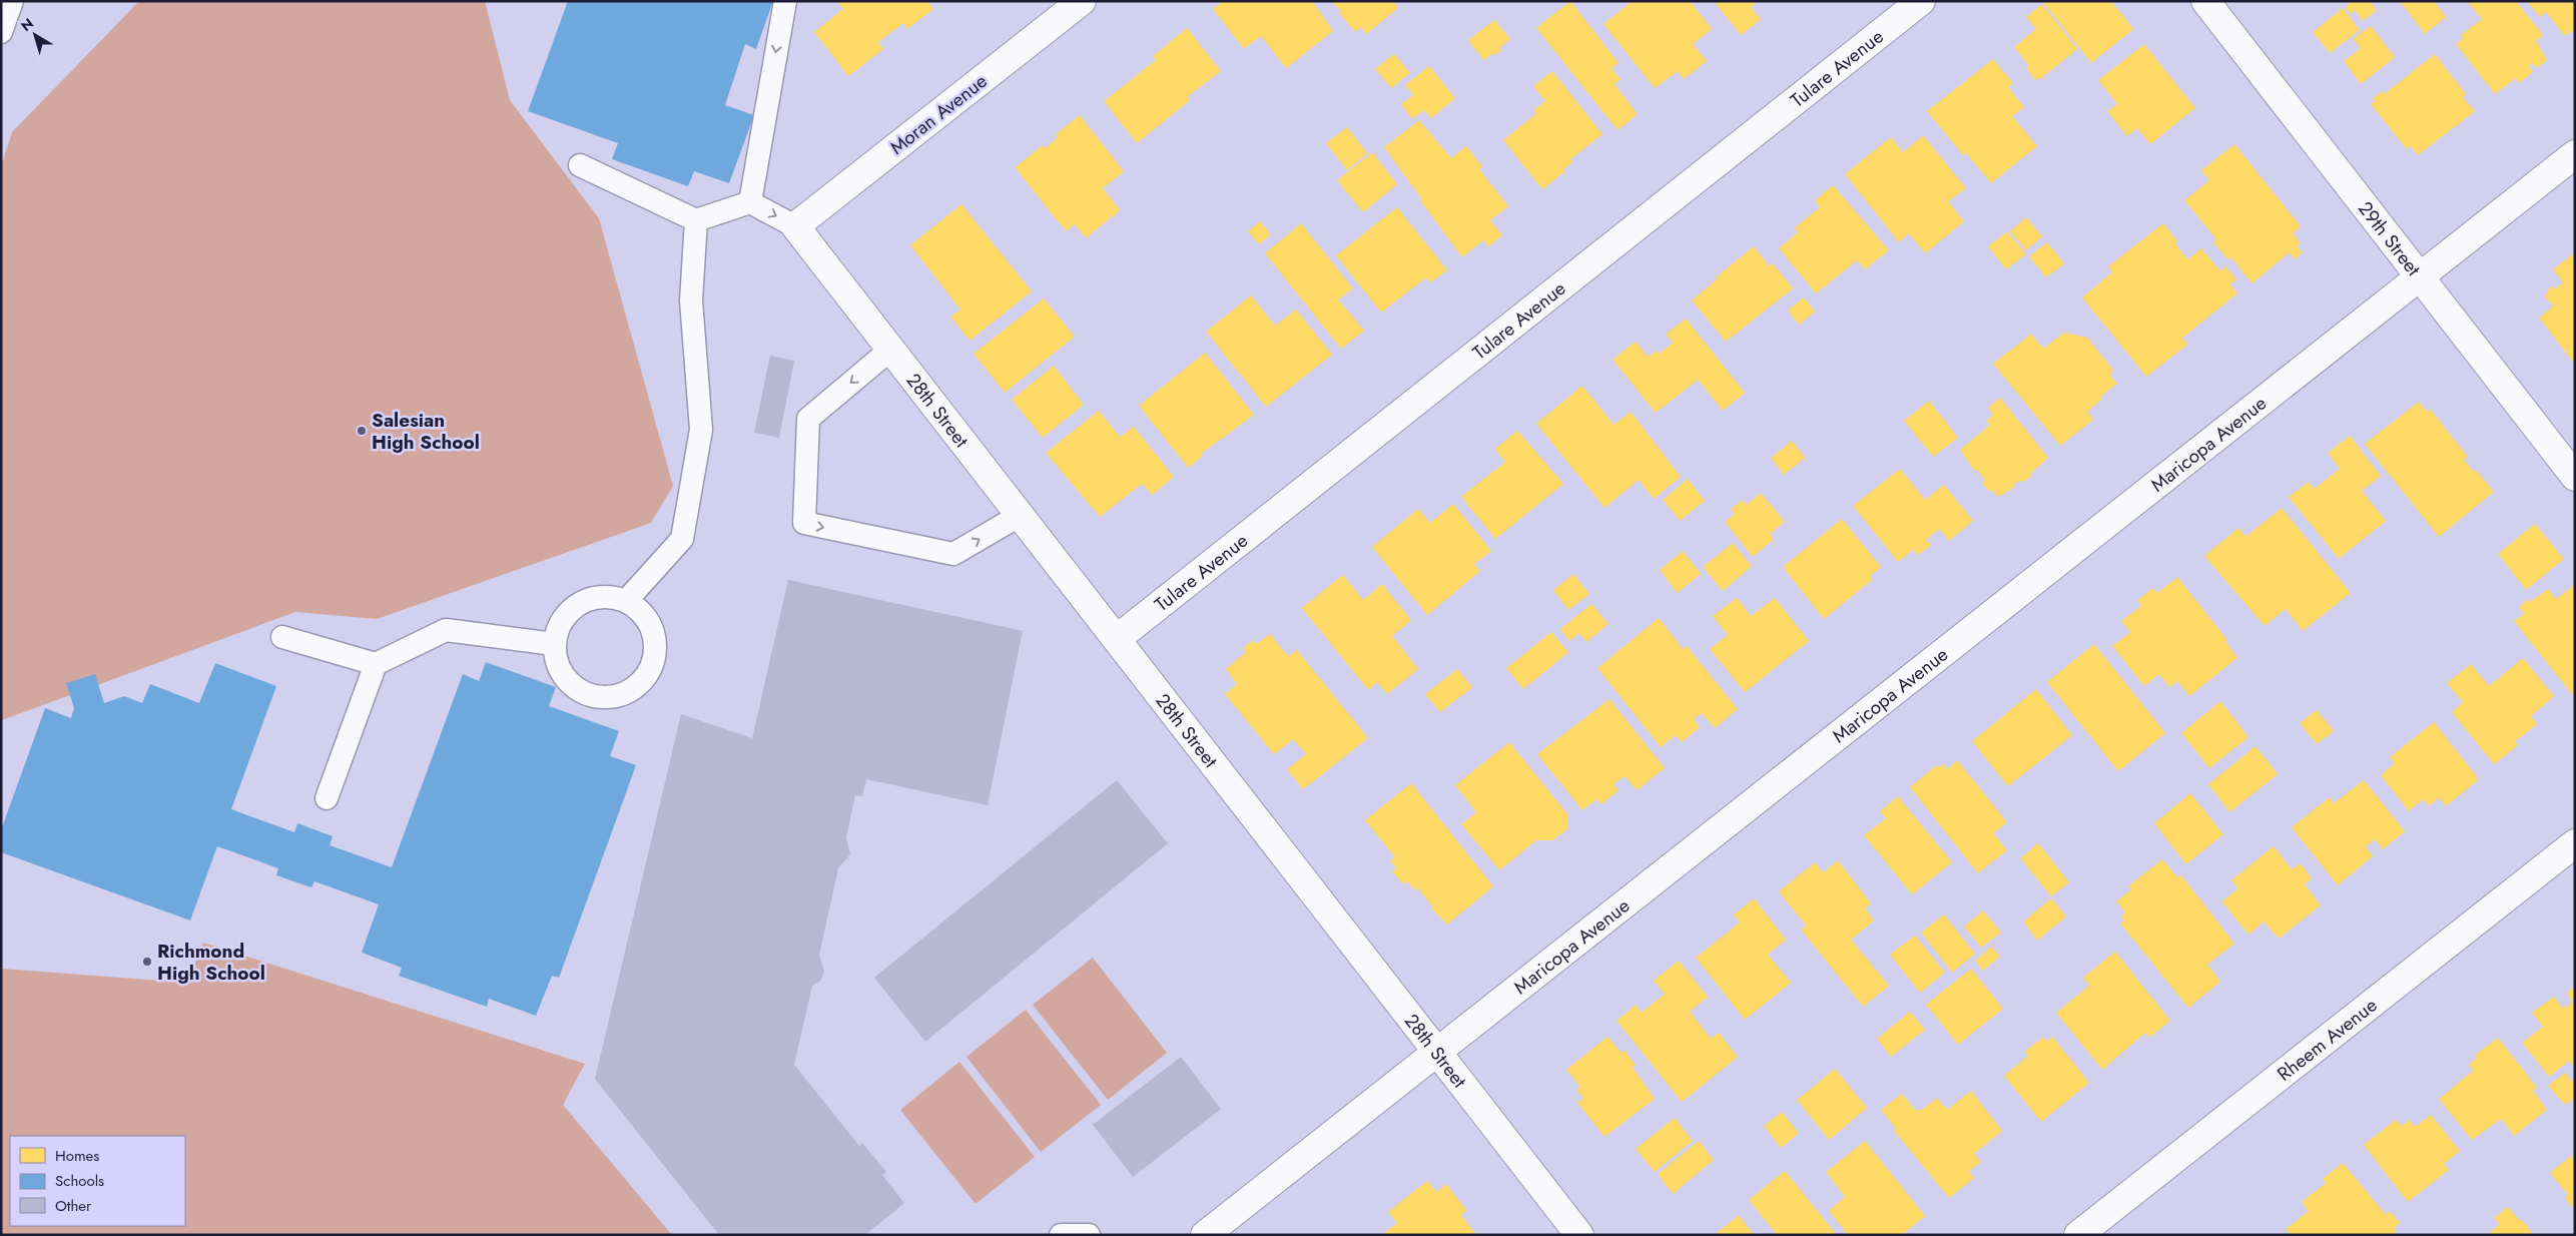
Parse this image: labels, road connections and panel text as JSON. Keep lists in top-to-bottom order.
{
  "streets": {
    "street": [
      "Tulare Avenue",
      "Moran Avenue",
      "29th Street",
      "28th Street",
      "Maricopa Avenue",
      "Rheem Avenue"
    ]
  },
  "crossings": [
    ["Tulare Avenue", "28th Street"],
    ["Moran Avenue", "28th Street"],
    ["29th Street", "Maricopa Avenue"],
    ["28th Street", "Maricopa Avenue"]
  ],
  "places": ["Salesian High School", "Richmond High School"],
  "legend": ["Homes", "Schools", "Other"],
  "north": "top left"
}
